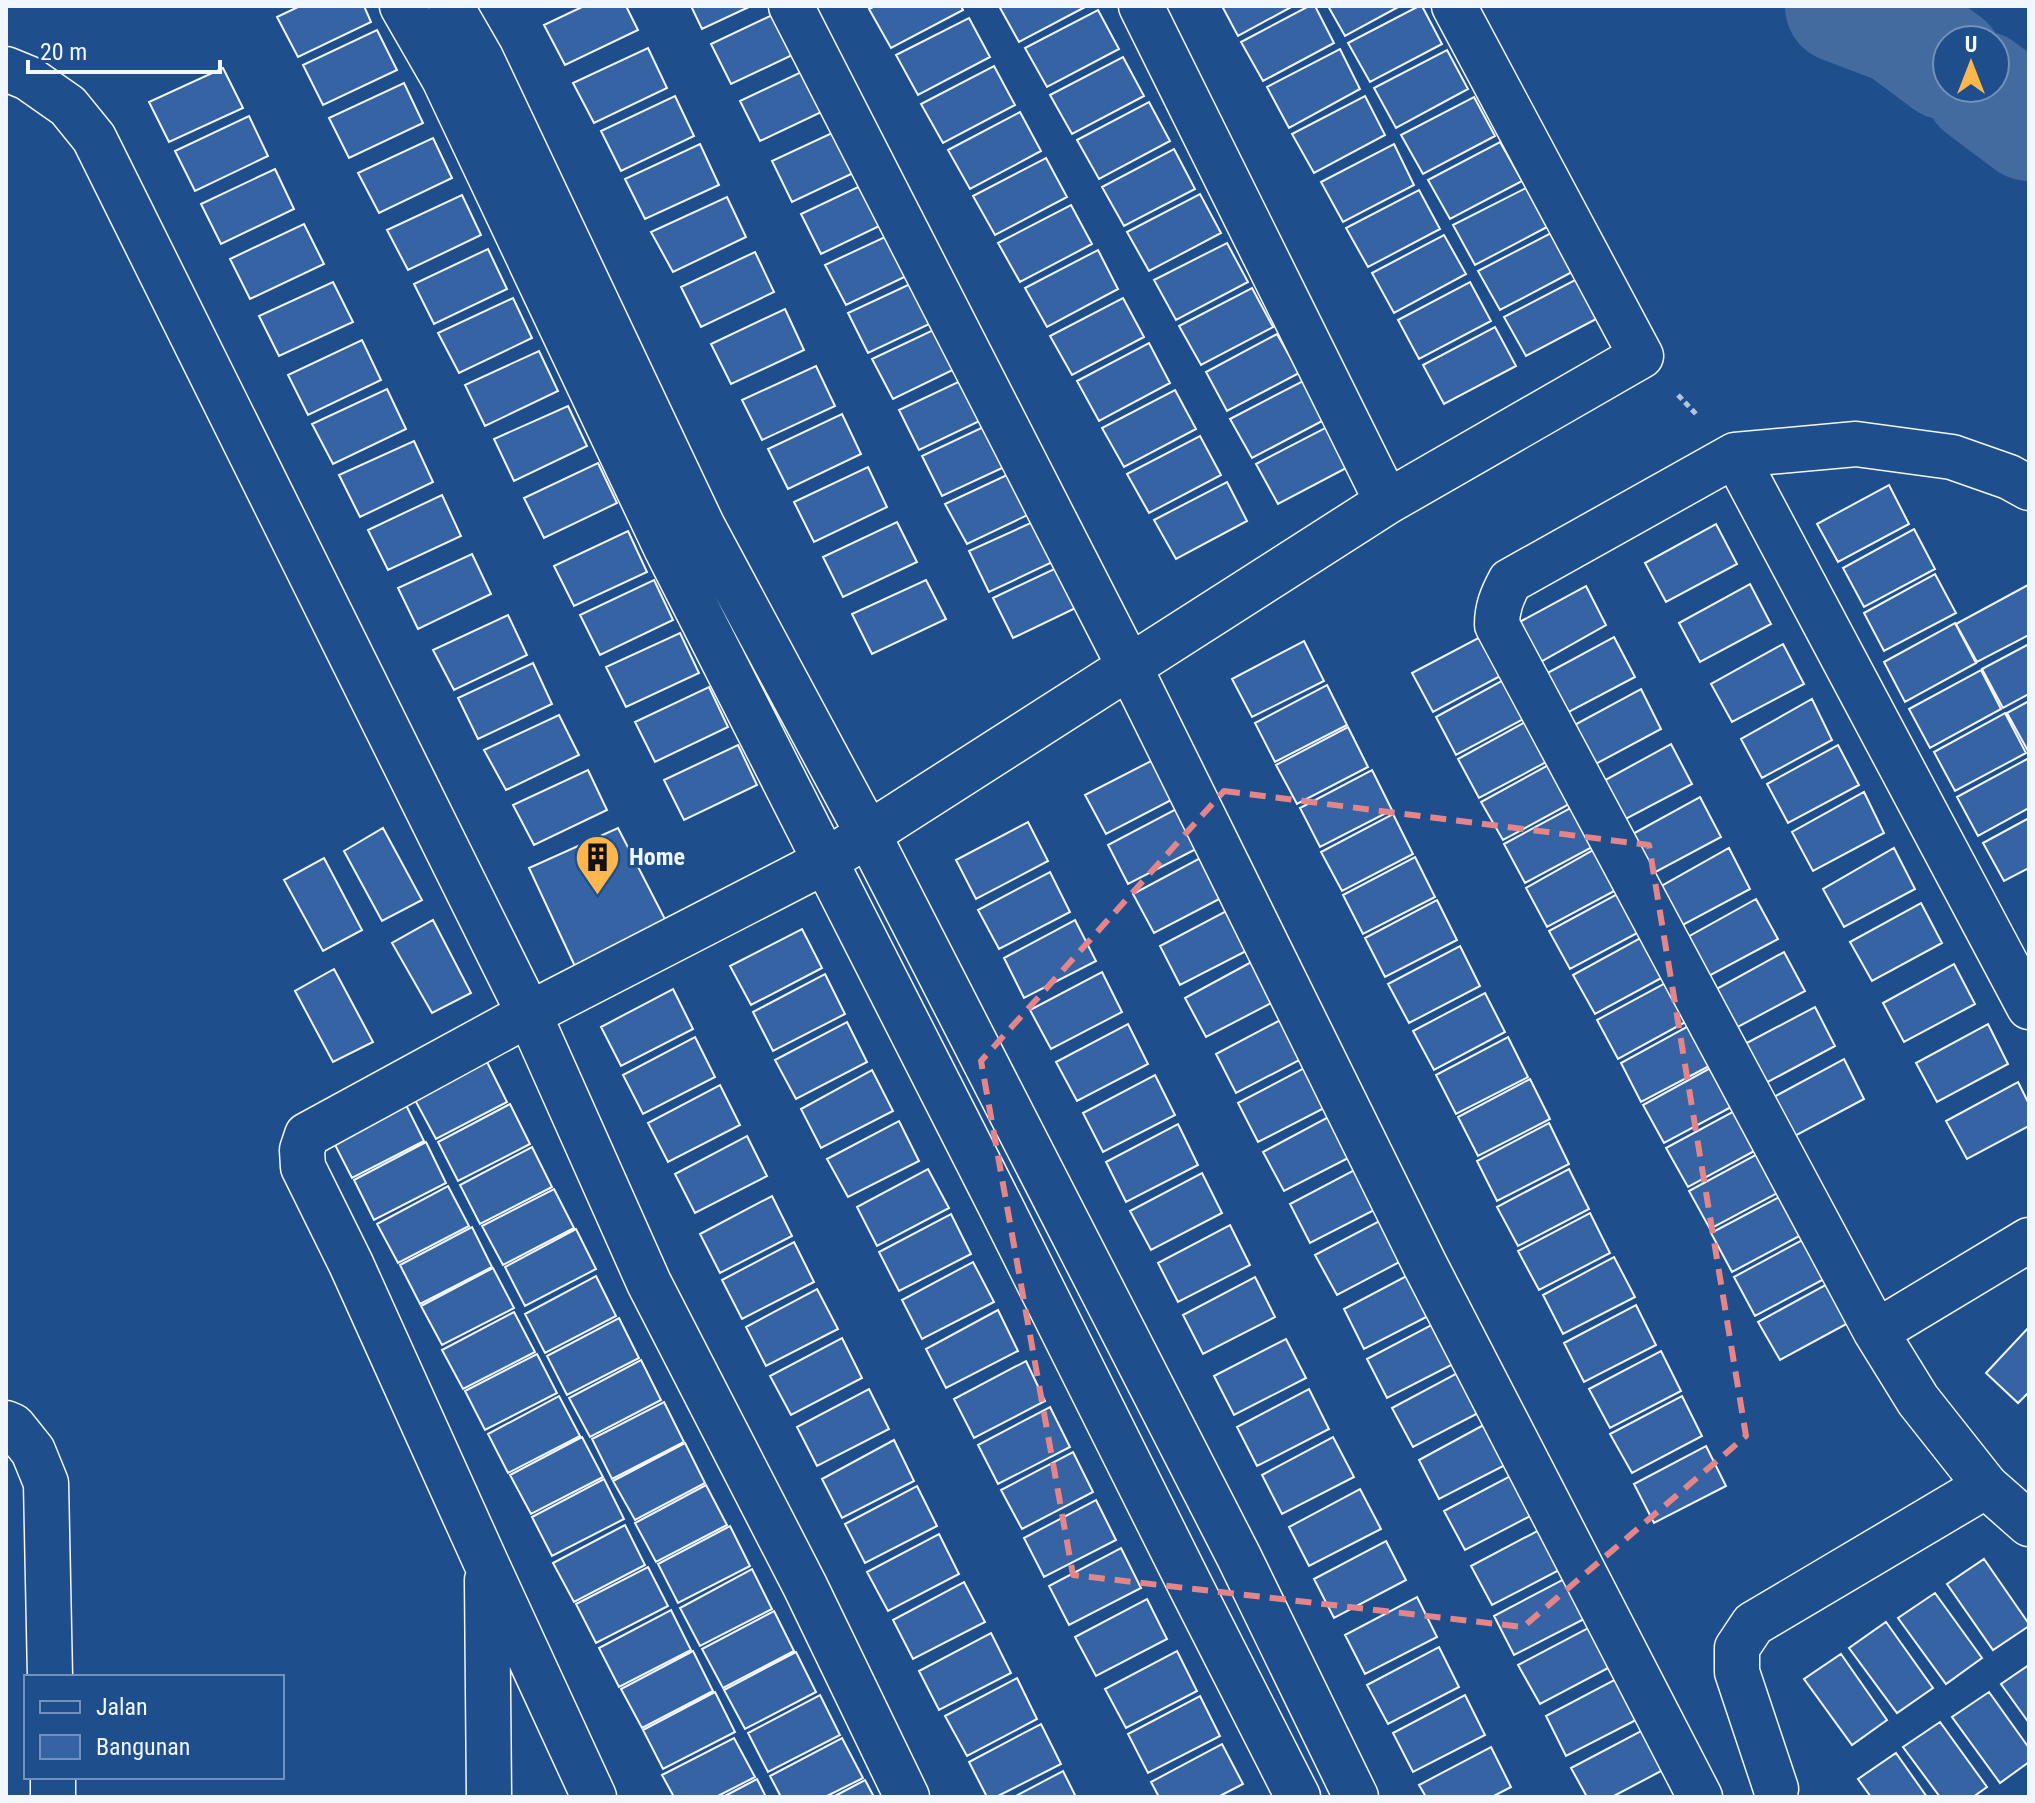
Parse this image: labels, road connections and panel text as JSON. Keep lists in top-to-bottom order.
{
  "places": {
    "building": ["Home"]
  },
  "legend": ["Jalan", "Bangunan"],
  "scale_bar": "20 m",
  "north": "top"
}
